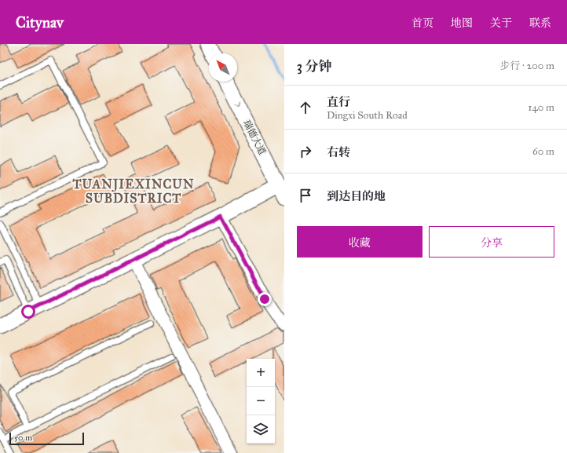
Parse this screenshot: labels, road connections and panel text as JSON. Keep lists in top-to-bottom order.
{
  "streets": {
    "street": ["瑞德大道"]
  },
  "one_way": ["瑞德大道"],
  "districts": ["TUANJIEXINCUN SUBDISTRICT"],
  "scale_bar": "50 m",
  "north": "top left",
  "page": {
    "header": "Citynav",
    "nav": [
      "首页",
      "地图",
      "关于",
      "联系"
    ],
    "heading": ["3 分钟", "步行 · 200 m"],
    "list": [
      ["直行", "Dingxi South Road", "140 m"],
      ["右转", "60 m"],
      "到达目的地"
    ],
    "buttons": ["收藏", "分享"],
    "map_buttons": ["+", "−"],
    "scale": "50 m"
  }
}
